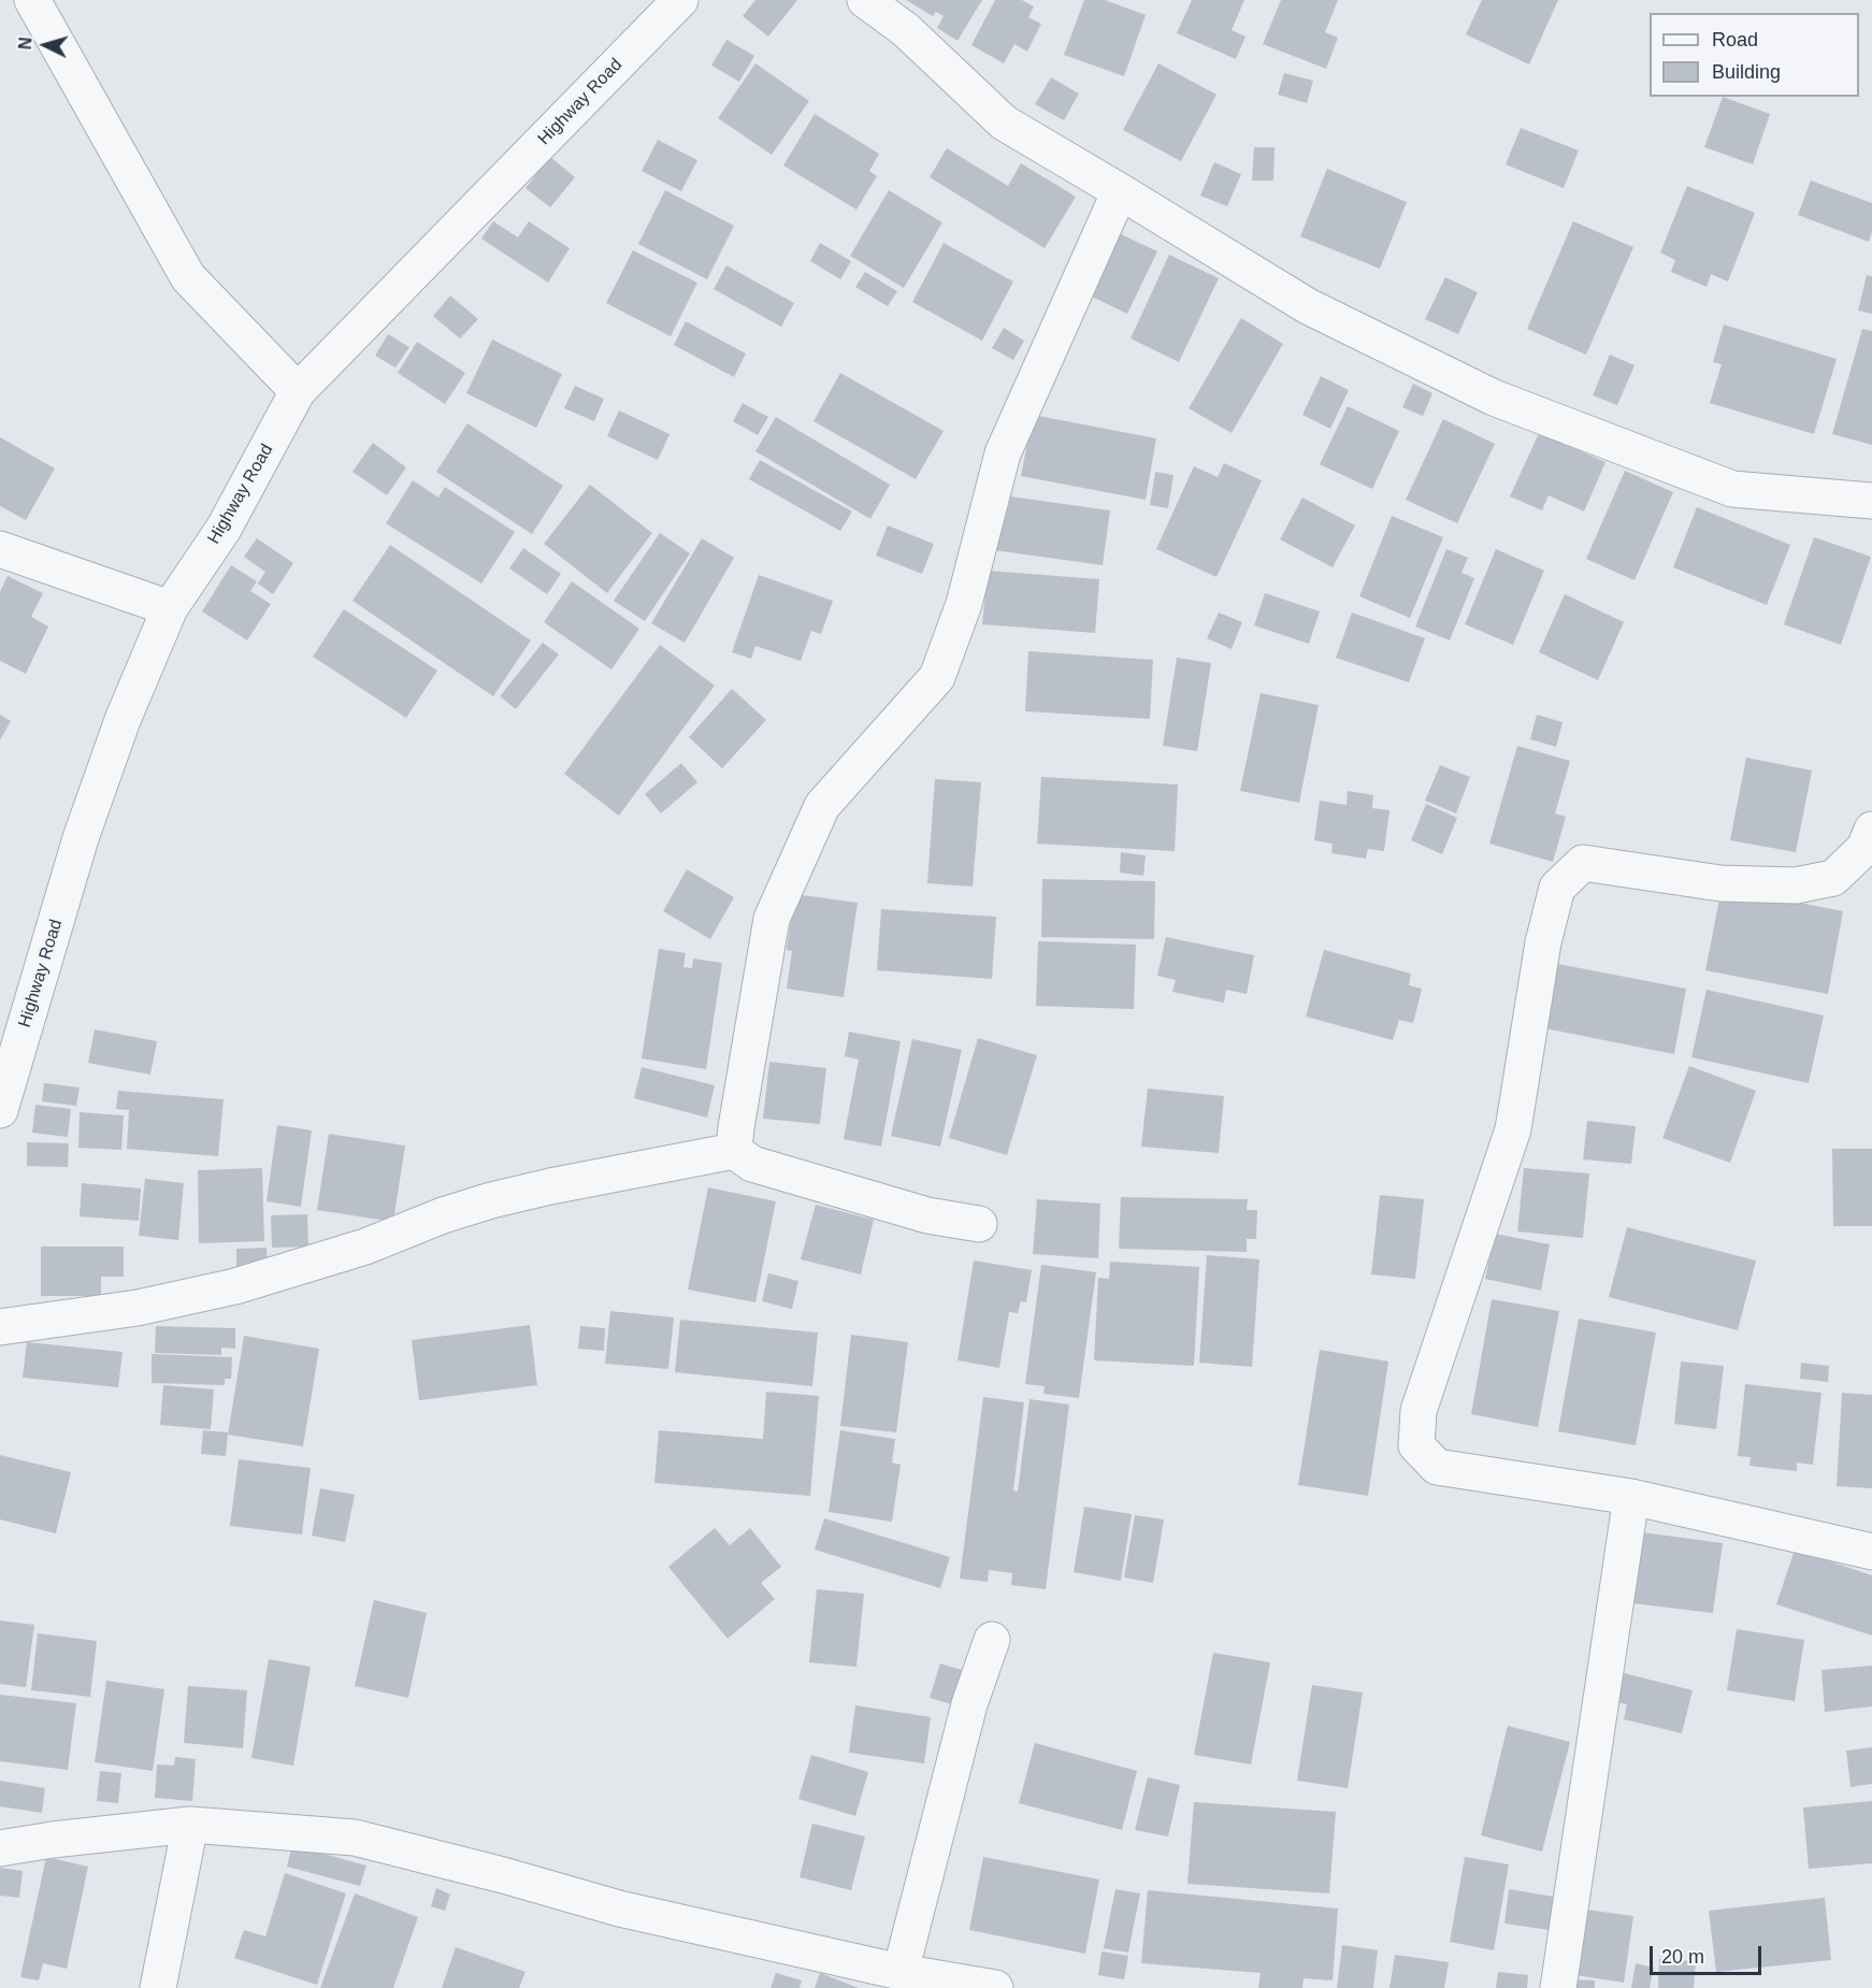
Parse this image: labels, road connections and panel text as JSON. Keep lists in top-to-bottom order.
{
  "streets": {
    "street": ["Highway Road"]
  },
  "legend": ["Road", "Building"],
  "scale_bar": "20 m",
  "north": "left"
}
